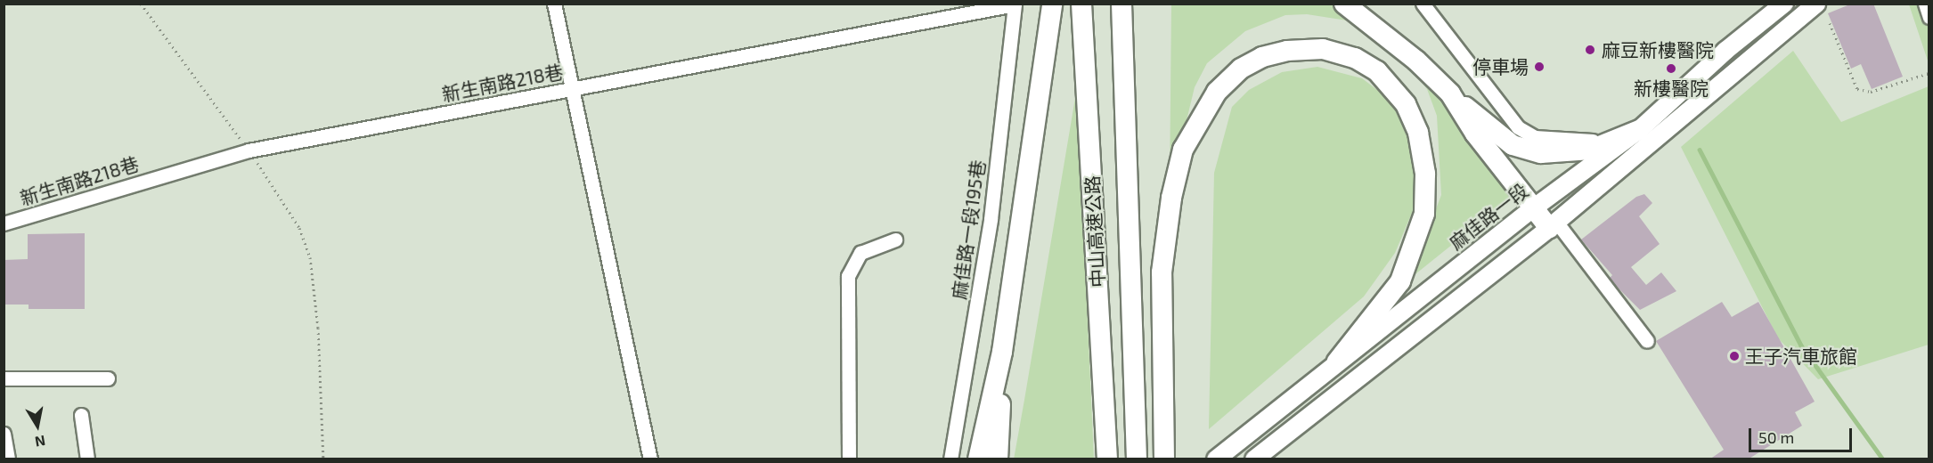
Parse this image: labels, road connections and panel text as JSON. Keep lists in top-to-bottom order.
{
  "streets": {
    "highway": ["中山高速公路"],
    "main road": ["麻佳路一段"],
    "lane": ["新生南路218巷", "麻佳路一段195巷"]
  },
  "crossings": [
    ["新生南路218巷", "麻佳路一段195巷"]
  ],
  "places": [
    "麻豆新樓醫院",
    "停車場",
    "新樓醫院",
    "王子汽車旅館"
  ],
  "scale_bar": "50 m",
  "north": "bottom"
}
